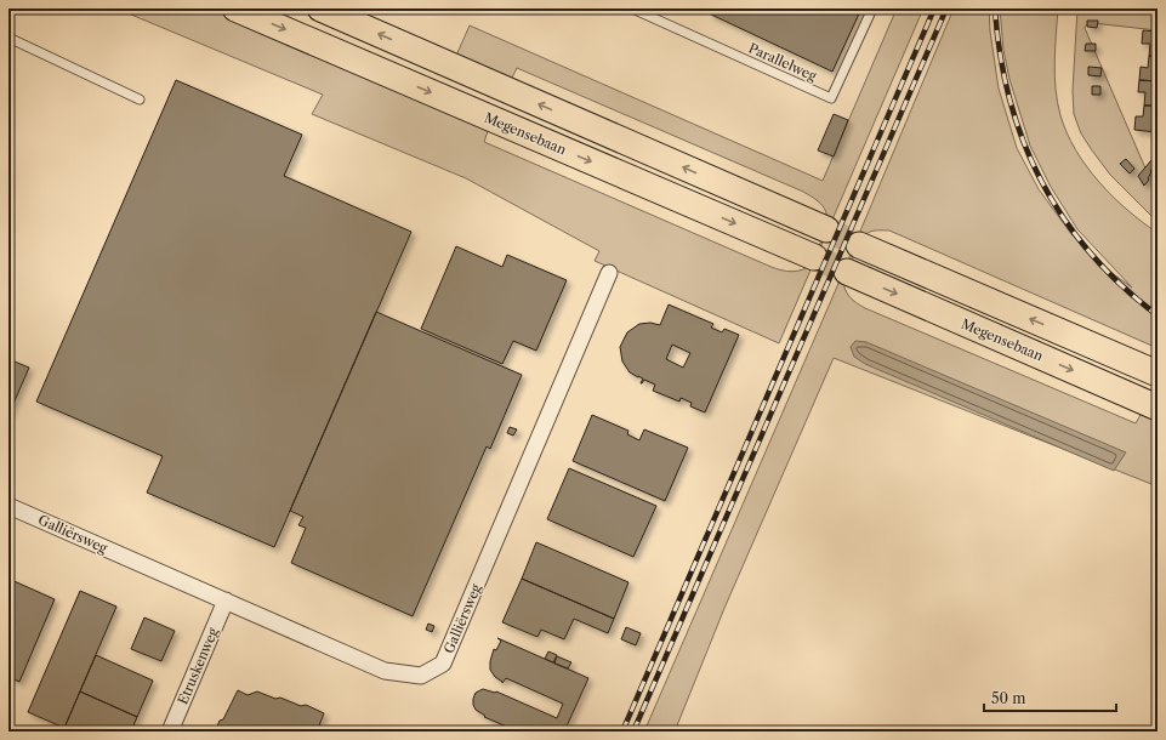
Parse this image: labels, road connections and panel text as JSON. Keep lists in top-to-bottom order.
{
  "streets": {
    "main road": ["Megensebaan"],
    "street": ["Galliërsweg", "Etruskenweg"],
    "lane": ["Parallelweg"]
  },
  "crossings": [
    ["Galliërsweg", "Etruskenweg"]
  ],
  "scale_bar": "50 m"
}
